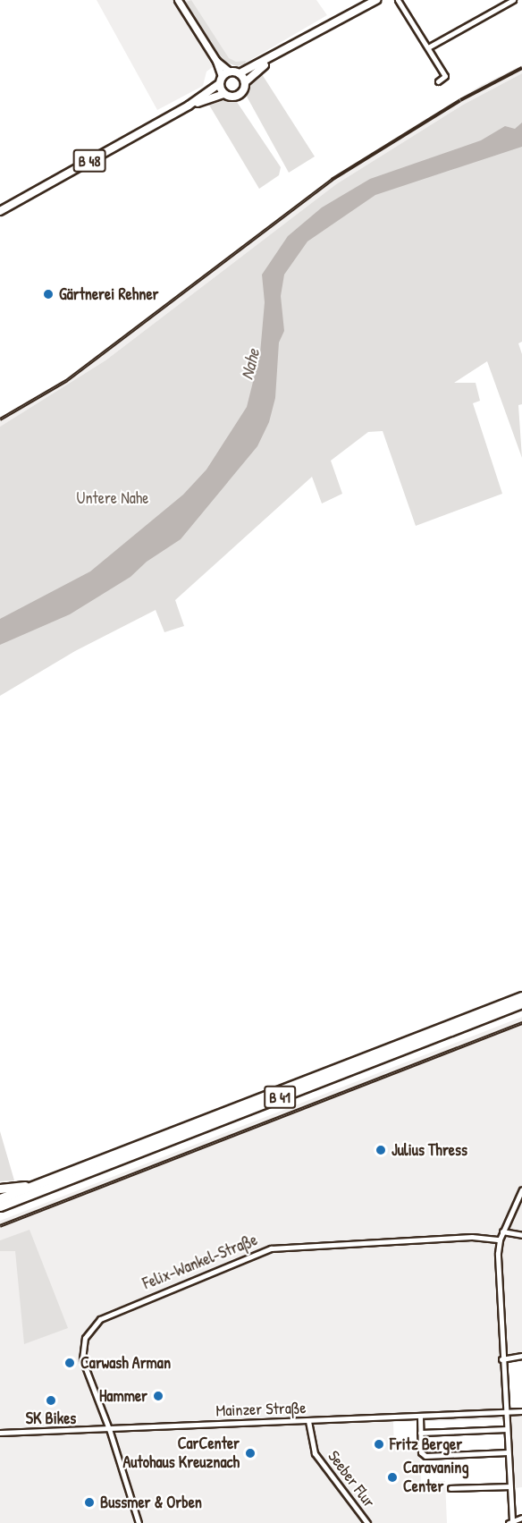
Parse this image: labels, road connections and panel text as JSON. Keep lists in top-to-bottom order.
{
  "streets": {
    "highway": ["B 41"],
    "main road": ["B 48"],
    "street": ["Felix-Wankel-Straße", "Mainzer Straße", "Seeber Flur"]
  },
  "crossings": [
    ["Felix-Wankel-Straße", "Mainzer Straße"],
    ["Mainzer Straße", "Seeber Flur"]
  ],
  "water": ["Nahe"],
  "parks": ["Untere Nahe"],
  "places": [
    "Gärtnerei Rehner",
    "Julius Thress",
    "Carwash Arman",
    "Hammer",
    "SK Bikes",
    "Fritz Berger",
    "CarCenter Autohaus Kreuznach",
    "Caravaning Center",
    "Bussmer & Orben"
  ]
}
